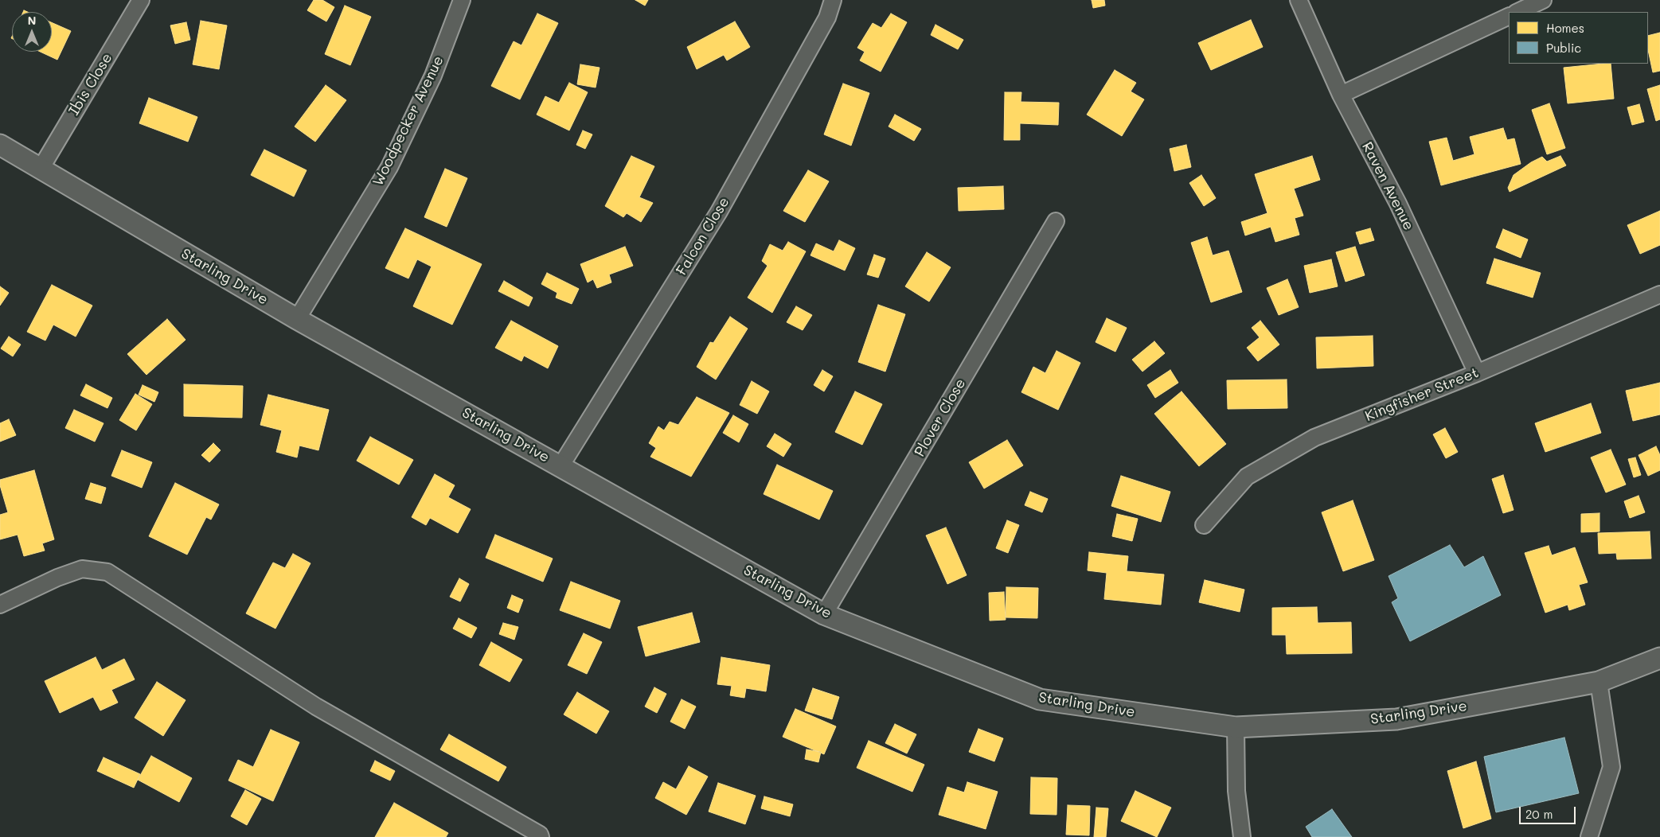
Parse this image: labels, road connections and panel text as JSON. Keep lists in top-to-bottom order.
{
  "streets": {
    "street": [
      "Ibis Close",
      "Woodpecker Avenue",
      "Raven Avenue",
      "Falcon Close",
      "Starling Drive",
      "Kingfisher Street",
      "Plover Close"
    ]
  },
  "crossings": [
    ["Ibis Close", "Starling Drive"],
    ["Woodpecker Avenue", "Starling Drive"],
    ["Raven Avenue", "Kingfisher Street"],
    ["Falcon Close", "Starling Drive"],
    ["Starling Drive", "Plover Close"]
  ],
  "legend": ["Homes", "Public"],
  "scale_bar": "20 m",
  "north": "top"
}
